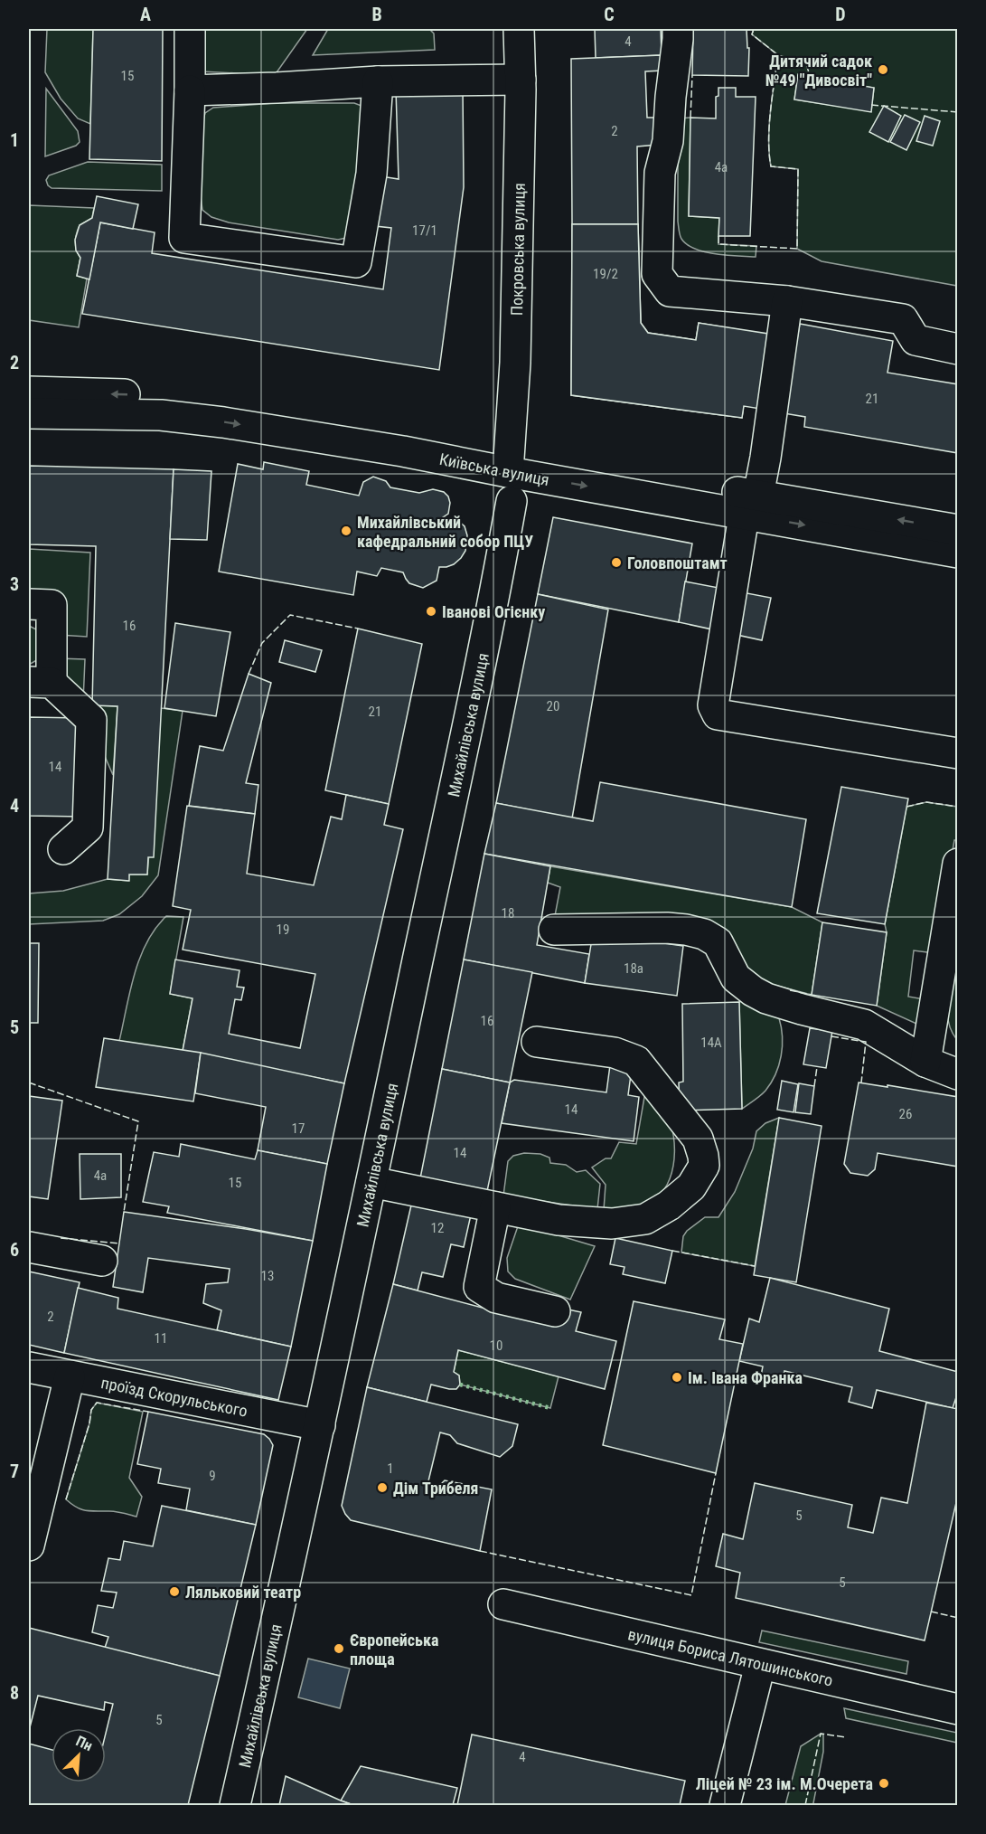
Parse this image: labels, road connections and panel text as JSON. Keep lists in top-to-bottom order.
{
  "streets": {
    "main road": [
      "Покровська вулиця",
      "Київська вулиця",
      "Михайлівська вулиця",
      "проїзд Скорульського",
      "вулиця Бориса Лятошинського"
    ]
  },
  "crossings": [
    ["Покровська вулиця", "Київська вулиця"],
    ["Покровська вулиця", "Михайлівська вулиця"],
    ["Київська вулиця", "Михайлівська вулиця"],
    ["Михайлівська вулиця", "проїзд Скорульського"]
  ],
  "places": [
    "Дитячий садок №49 \"Дивосвіт\"",
    "Михайлівський кафедральний собор ПЦУ",
    "Головпоштамт",
    "Іванові Огієнку",
    "Ім. Івана Франка",
    "Дім Трибеля",
    "Ляльковий театр",
    "Європейська площа",
    "Ліцей № 23 ім. М.Очерета"
  ],
  "house_numbers": [
    "4",
    "15",
    "2",
    "4а",
    "17/1",
    "19/2",
    "21",
    "16",
    "20",
    "21",
    "14",
    "18",
    "19",
    "18а",
    "16",
    "14А",
    "14",
    "26",
    "17",
    "14",
    "4а",
    "15",
    "12",
    "13",
    "2",
    "11",
    "10",
    "1",
    "9",
    "5",
    "5",
    "5",
    "4"
  ],
  "north": "top right",
  "grid": {
    "columns": [
      "A",
      "B",
      "C",
      "D"
    ],
    "rows": [
      "1",
      "2",
      "3",
      "4",
      "5",
      "6",
      "7",
      "8"
    ]
  }
}
